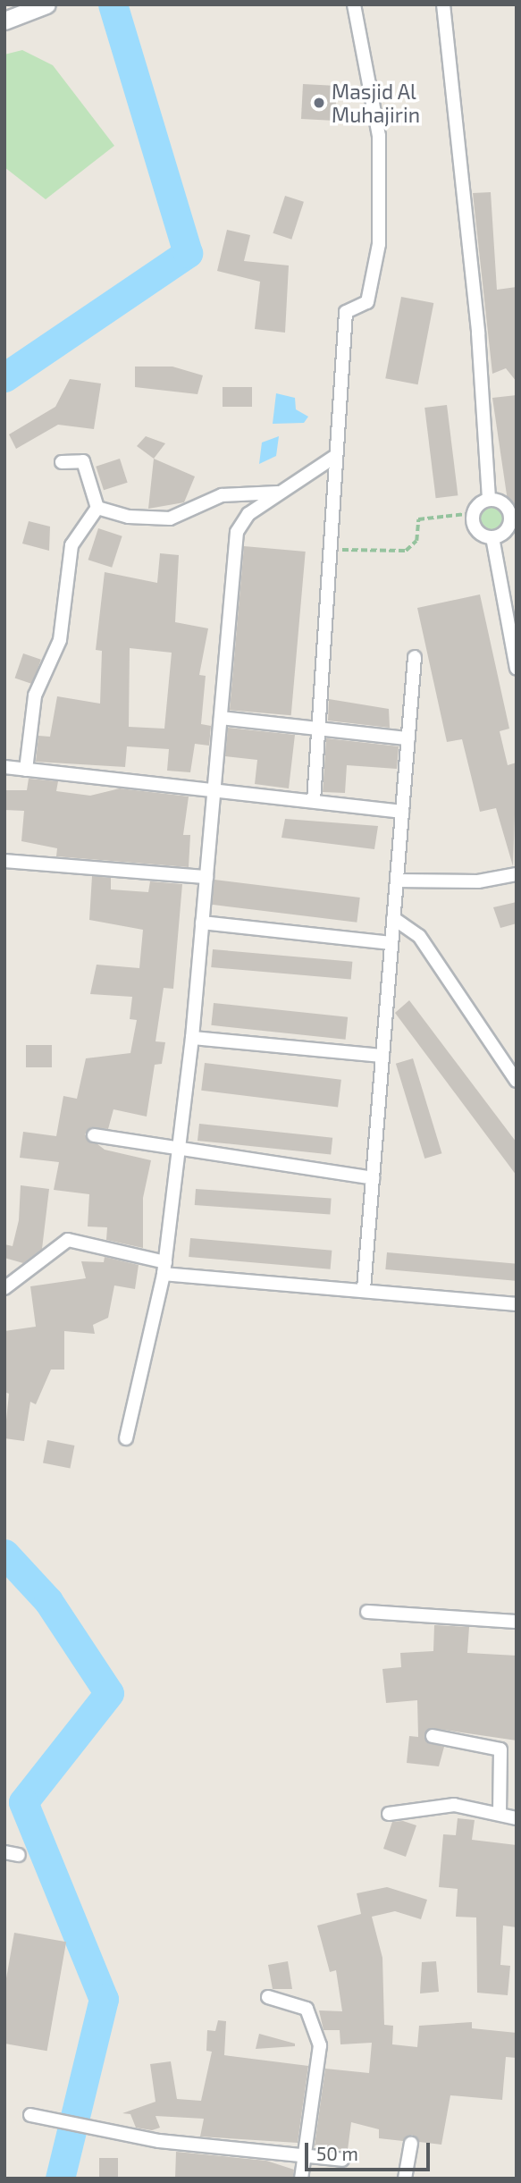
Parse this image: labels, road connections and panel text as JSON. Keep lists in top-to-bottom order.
{
  "places": ["Masjid Al Muhajirin"],
  "scale_bar": "50 m"
}
